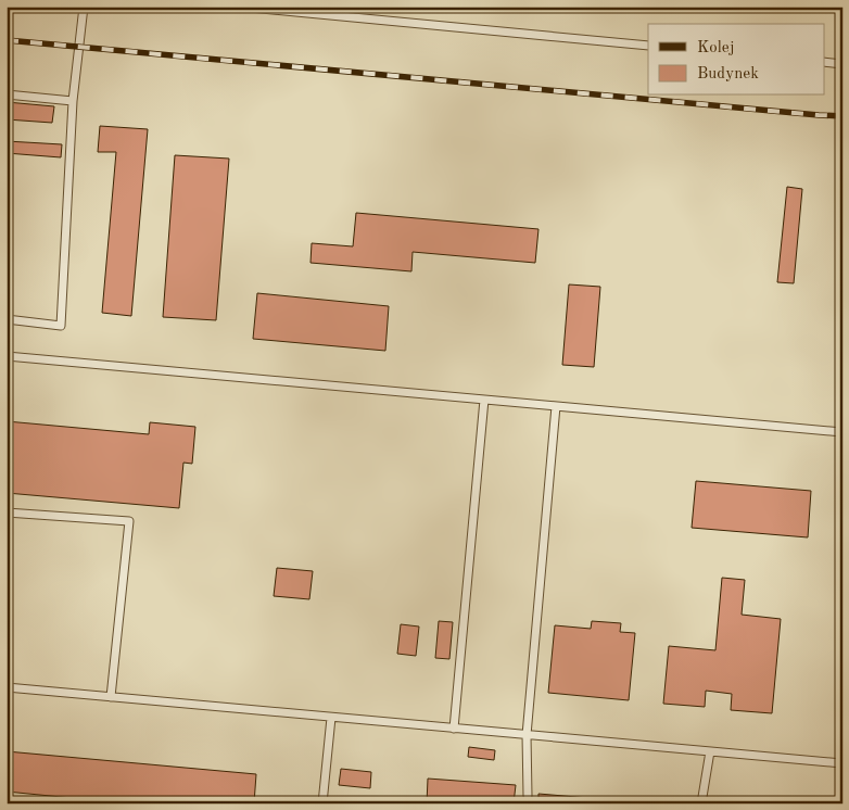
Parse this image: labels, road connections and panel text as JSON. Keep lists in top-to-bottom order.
{
  "legend": ["Kolej", "Budynek"]
}
